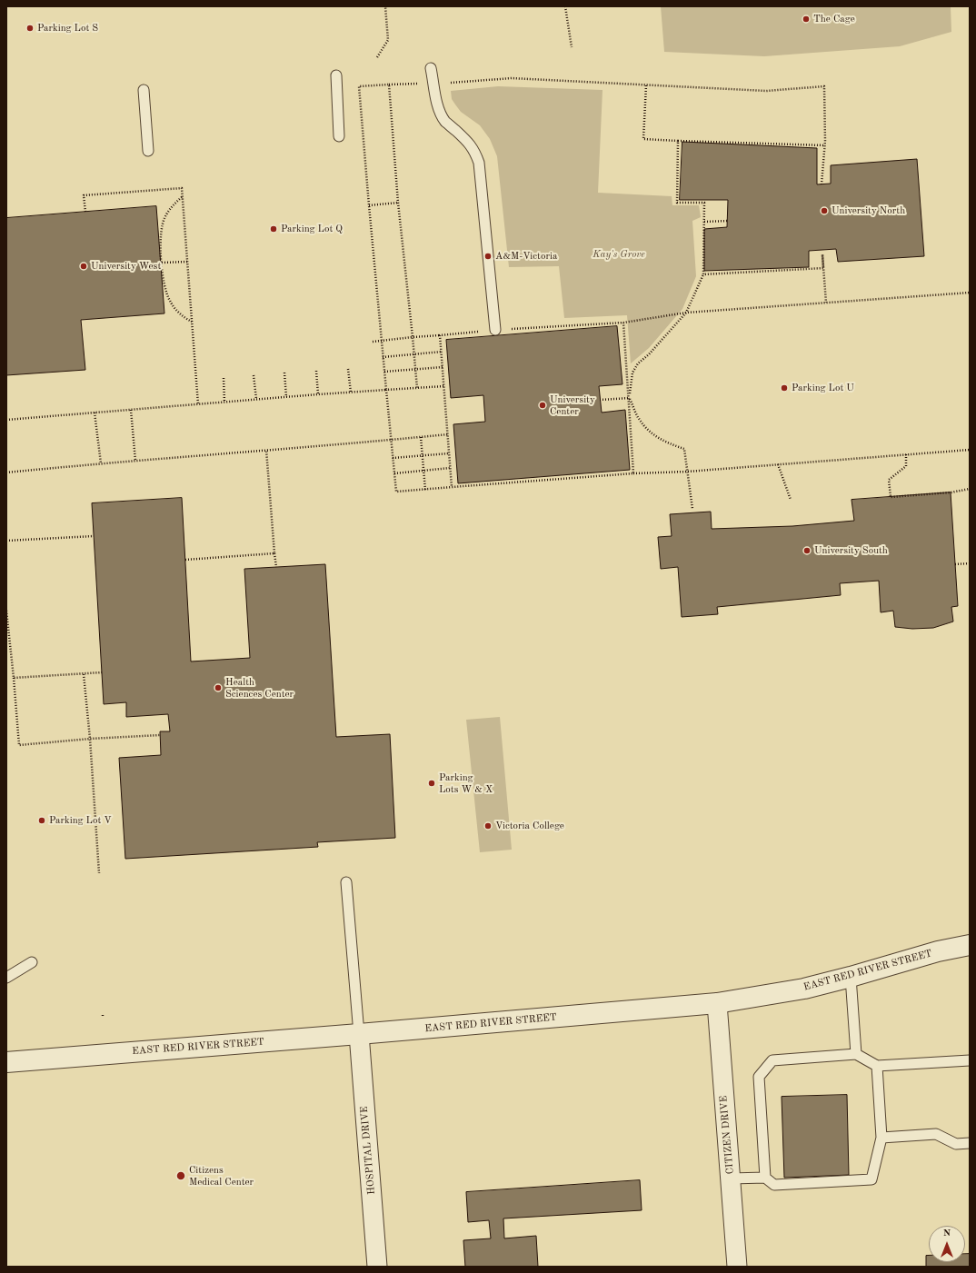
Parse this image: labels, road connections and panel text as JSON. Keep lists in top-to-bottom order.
{
  "streets": {
    "street": ["EAST RED RIVER STREET", "CITIZEN DRIVE", "HOSPITAL DRIVE"]
  },
  "crossings": [
    ["EAST RED RIVER STREET", "CITIZEN DRIVE"],
    ["EAST RED RIVER STREET", "HOSPITAL DRIVE"]
  ],
  "parks": ["Kay's Grove"],
  "places": [
    "The Cage",
    "Parking Lot S",
    "University North",
    "Parking Lot Q",
    "A&M-Victoria",
    "University West",
    "Parking Lot U",
    "University Center",
    "University South",
    "Health Sciences Center",
    "Parking Lots W & X",
    "Parking Lot V",
    "Victoria College",
    "Citizens Medical Center"
  ],
  "north": "top"
}
